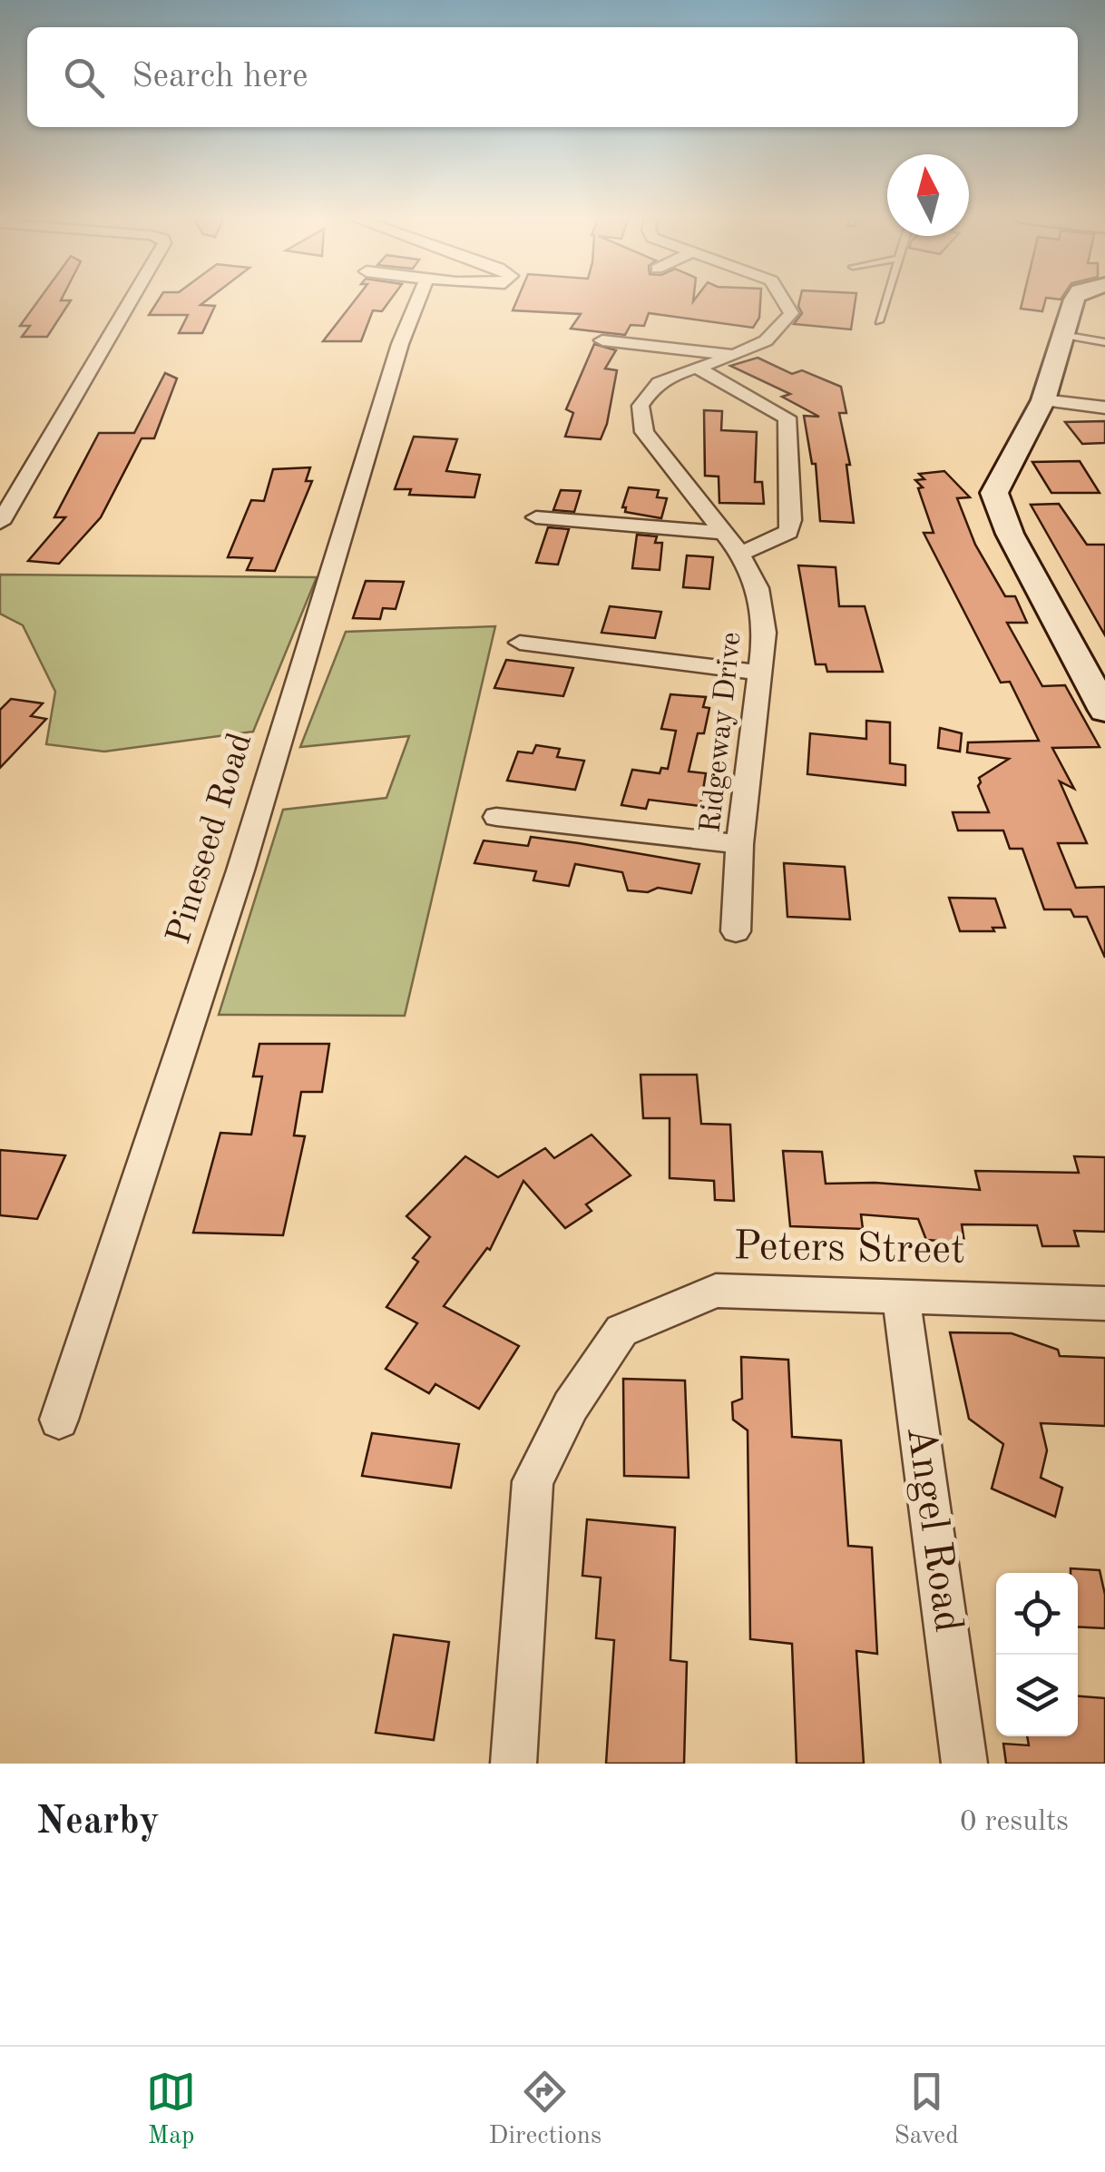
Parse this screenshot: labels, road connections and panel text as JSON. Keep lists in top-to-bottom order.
{
  "streets": {
    "street": [
      "Ridgeway Drive",
      "Pineseed Road",
      "Peters Street",
      "Angel Road"
    ]
  },
  "crossings": [
    ["Peters Street", "Angel Road"]
  ],
  "north": "top",
  "page": {
    "search": "Search here",
    "heading": ["Nearby", "0 results"],
    "nav": ["Map", "Directions", "Saved"]
  }
}
